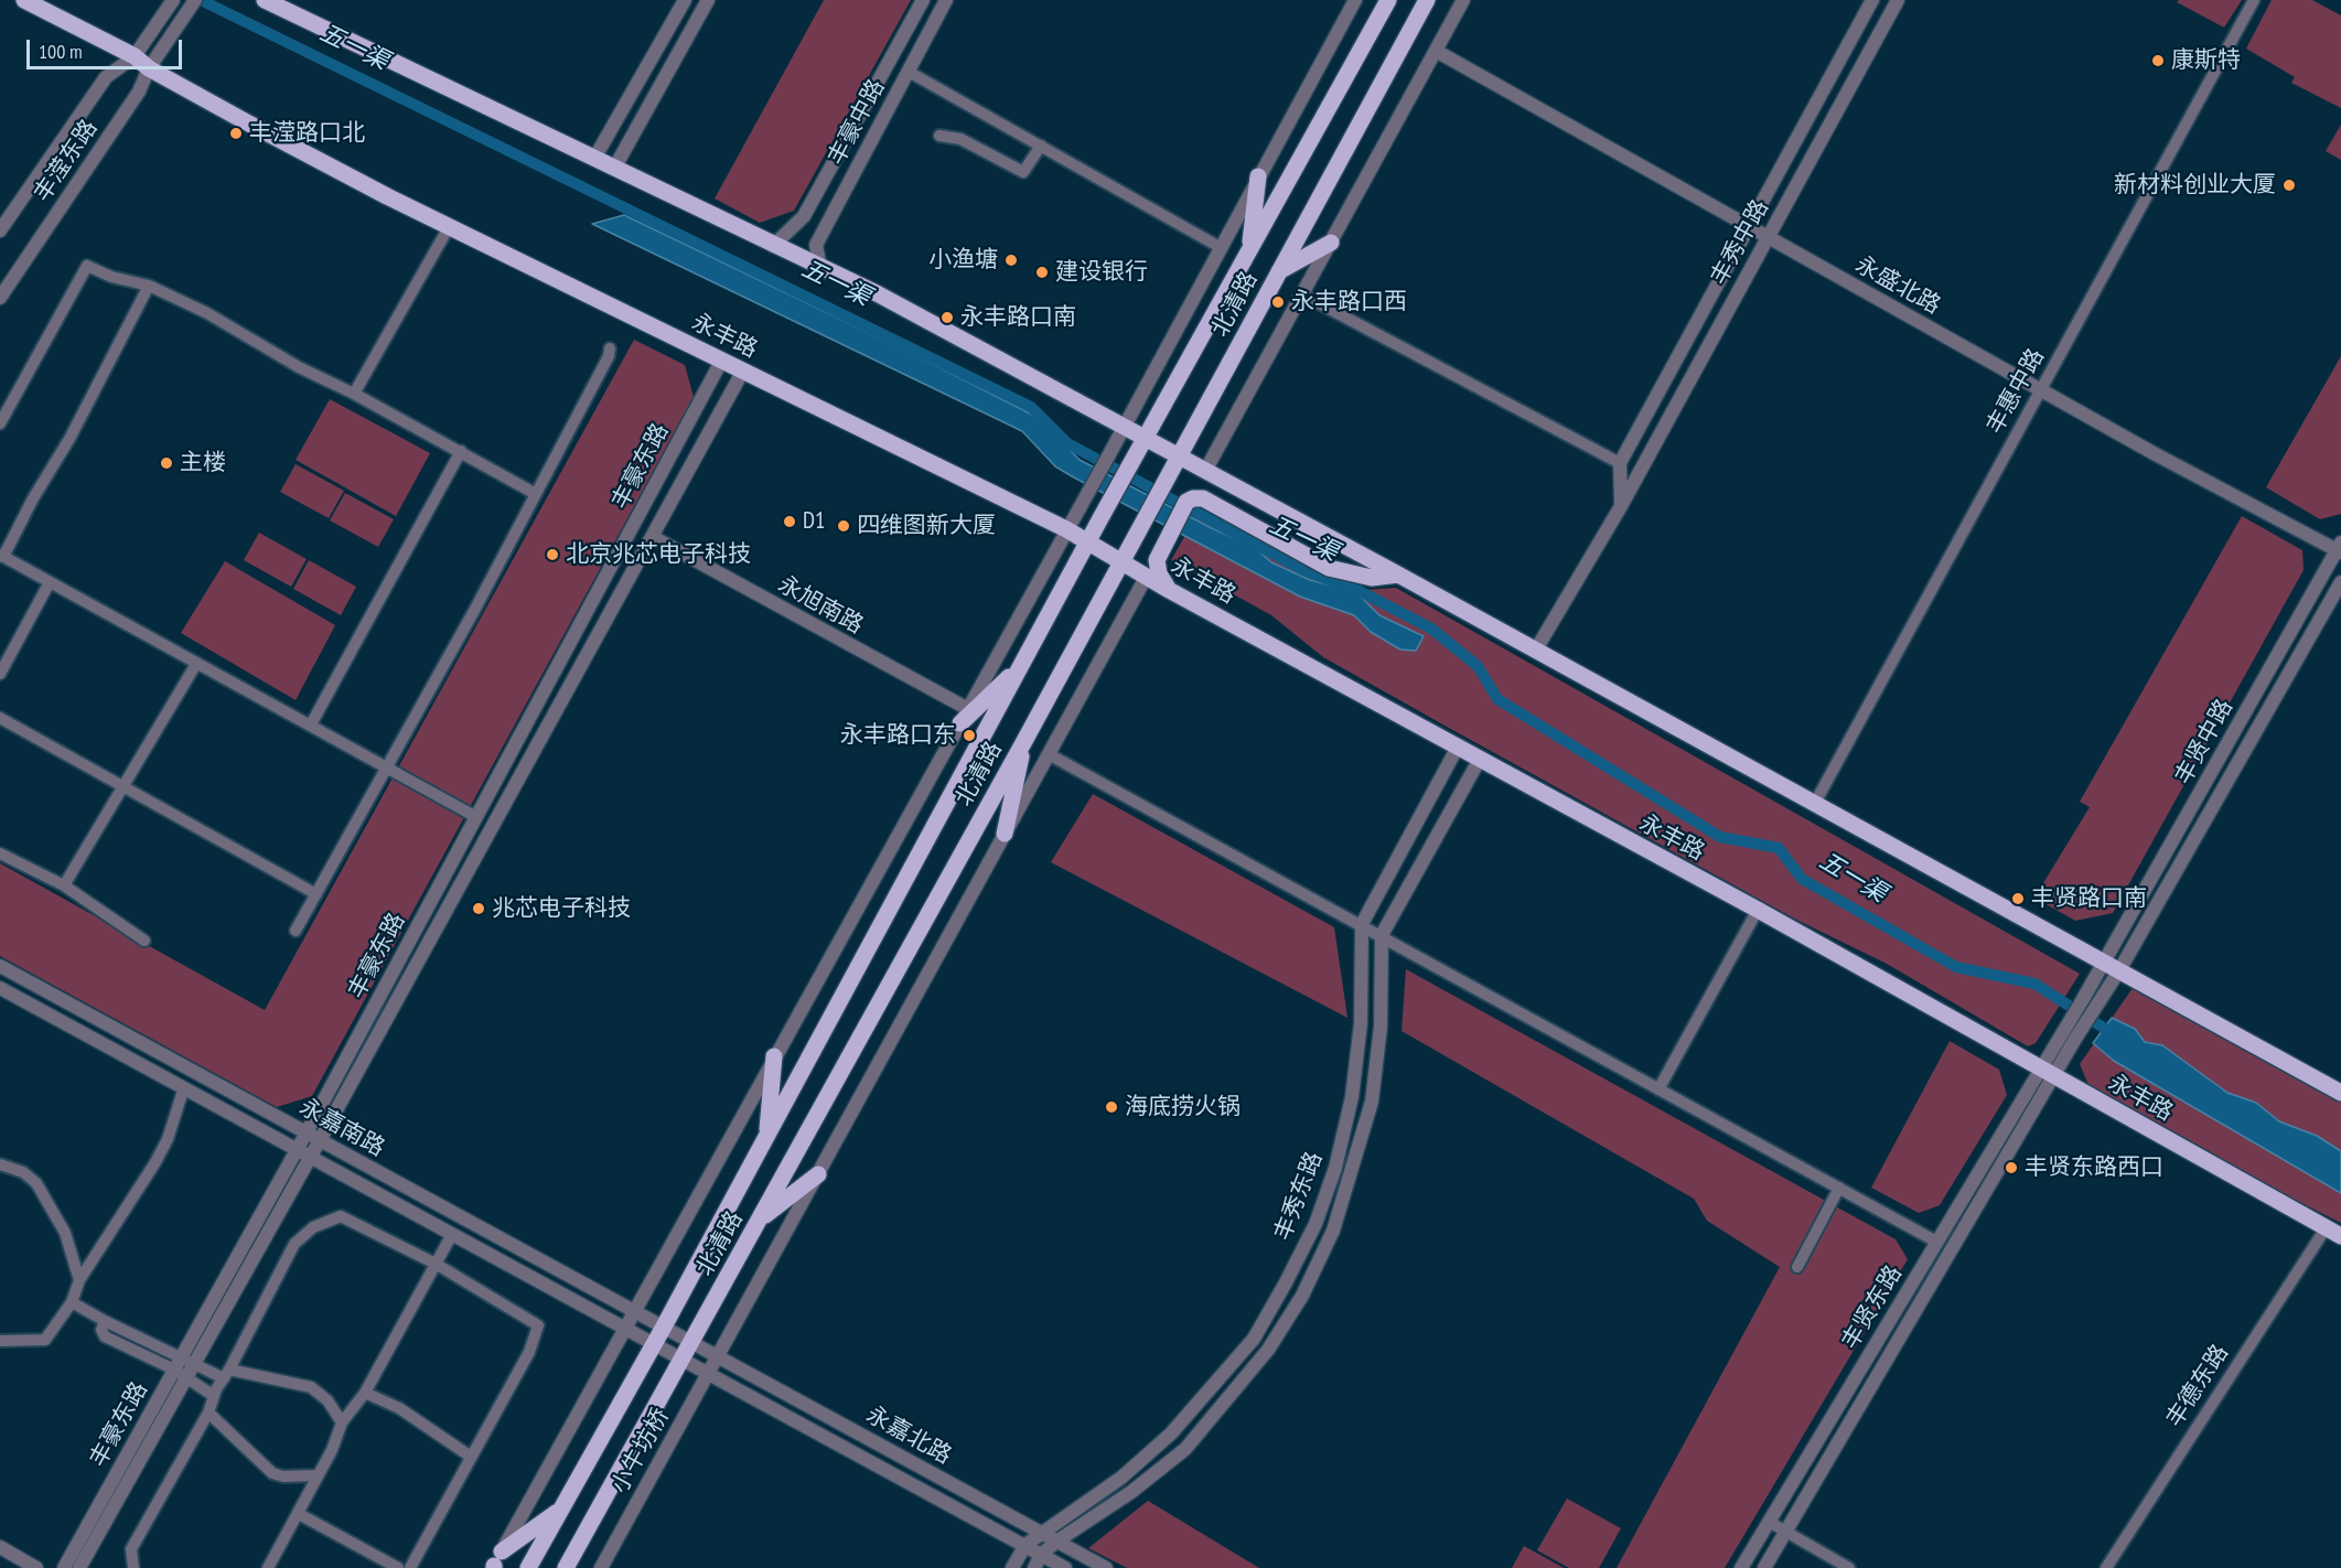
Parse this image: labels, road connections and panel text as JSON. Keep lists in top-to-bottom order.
{
  "streets": {
    "main road": ["北清路", "永丰路"],
    "street": [
      "丰豪中路",
      "丰滢东路",
      "丰秀中路",
      "永盛北路",
      "丰惠中路",
      "丰豪东路",
      "永旭南路",
      "丰贤中路",
      "永嘉南路",
      "丰秀东路",
      "丰贤东路",
      "丰德东路",
      "永嘉北路",
      "小牛坊桥"
    ]
  },
  "crossings": [
    ["丰滢东路", "永丰路"],
    ["丰秀中路", "永盛北路"],
    ["永盛北路", "丰惠中路"],
    ["永盛北路", "丰贤中路"],
    ["北清路", "永丰路"],
    ["北清路", "永旭南路"],
    ["北清路", "永嘉南路"],
    ["北清路", "永嘉北路"],
    ["永丰路", "丰豪东路"],
    ["永丰路", "丰秀东路"],
    ["永丰路", "丰贤东路"],
    ["永丰路", "丰德东路"],
    ["丰豪东路", "永旭南路"],
    ["丰豪东路", "永嘉南路"],
    ["永嘉南路", "永嘉北路"],
    ["丰秀东路", "永嘉北路"],
    ["永嘉北路", "小牛坊桥"]
  ],
  "water": ["五一渠"],
  "places": [
    "康斯特",
    "丰滢路口北",
    "新材料创业大厦",
    "小渔塘",
    "建设银行",
    "永丰路口西",
    "永丰路口南",
    "主楼",
    "D1",
    "四维图新大厦",
    "北京兆芯电子科技",
    "永丰路口东",
    "丰贤路口南",
    "兆芯电子科技",
    "海底捞火锅",
    "丰贤东路西口"
  ],
  "scale_bar": "100 m"
}
